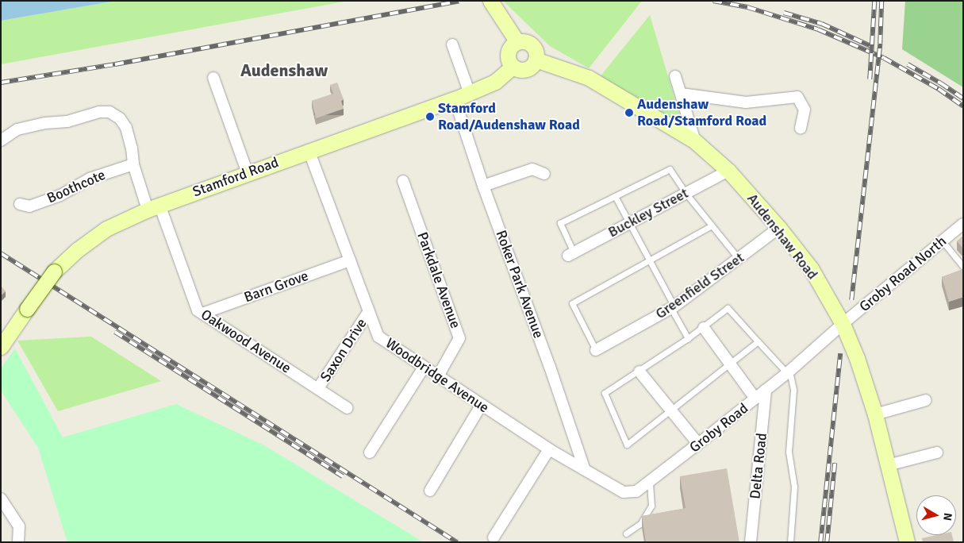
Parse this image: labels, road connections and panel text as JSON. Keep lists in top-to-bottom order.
{
  "streets": {
    "main road": ["Stamford Road", "Audenshaw Road"],
    "street": [
      "Boothcote",
      "Buckley Street",
      "Groby Road North",
      "Parkdale Avenue",
      "Roker Park Avenue",
      "Greenfield Street",
      "Barn Grove",
      "Oakwood Avenue",
      "Saxon Drive",
      "Woodbridge Avenue",
      "Groby Road",
      "Delta Road"
    ]
  },
  "crossings": [
    ["Stamford Road", "Audenshaw Road"],
    ["Stamford Road", "Roker Park Avenue"],
    ["Stamford Road", "Oakwood Avenue"],
    ["Stamford Road", "Woodbridge Avenue"],
    ["Boothcote", "Oakwood Avenue"],
    ["Buckley Street", "Audenshaw Road"],
    ["Audenshaw Road", "Groby Road North"],
    ["Audenshaw Road", "Greenfield Street"],
    ["Audenshaw Road", "Groby Road"],
    ["Groby Road North", "Groby Road"],
    ["Parkdale Avenue", "Woodbridge Avenue"],
    ["Roker Park Avenue", "Woodbridge Avenue"],
    ["Roker Park Avenue", "Groby Road"],
    ["Barn Grove", "Oakwood Avenue"],
    ["Barn Grove", "Woodbridge Avenue"],
    ["Oakwood Avenue", "Saxon Drive"],
    ["Saxon Drive", "Woodbridge Avenue"],
    ["Woodbridge Avenue", "Groby Road"],
    ["Groby Road", "Delta Road"]
  ],
  "districts": ["Audenshaw"],
  "places": ["Audenshaw Road/Stamford Road", "Stamford Road/Audenshaw Road"],
  "north": "right"
}
